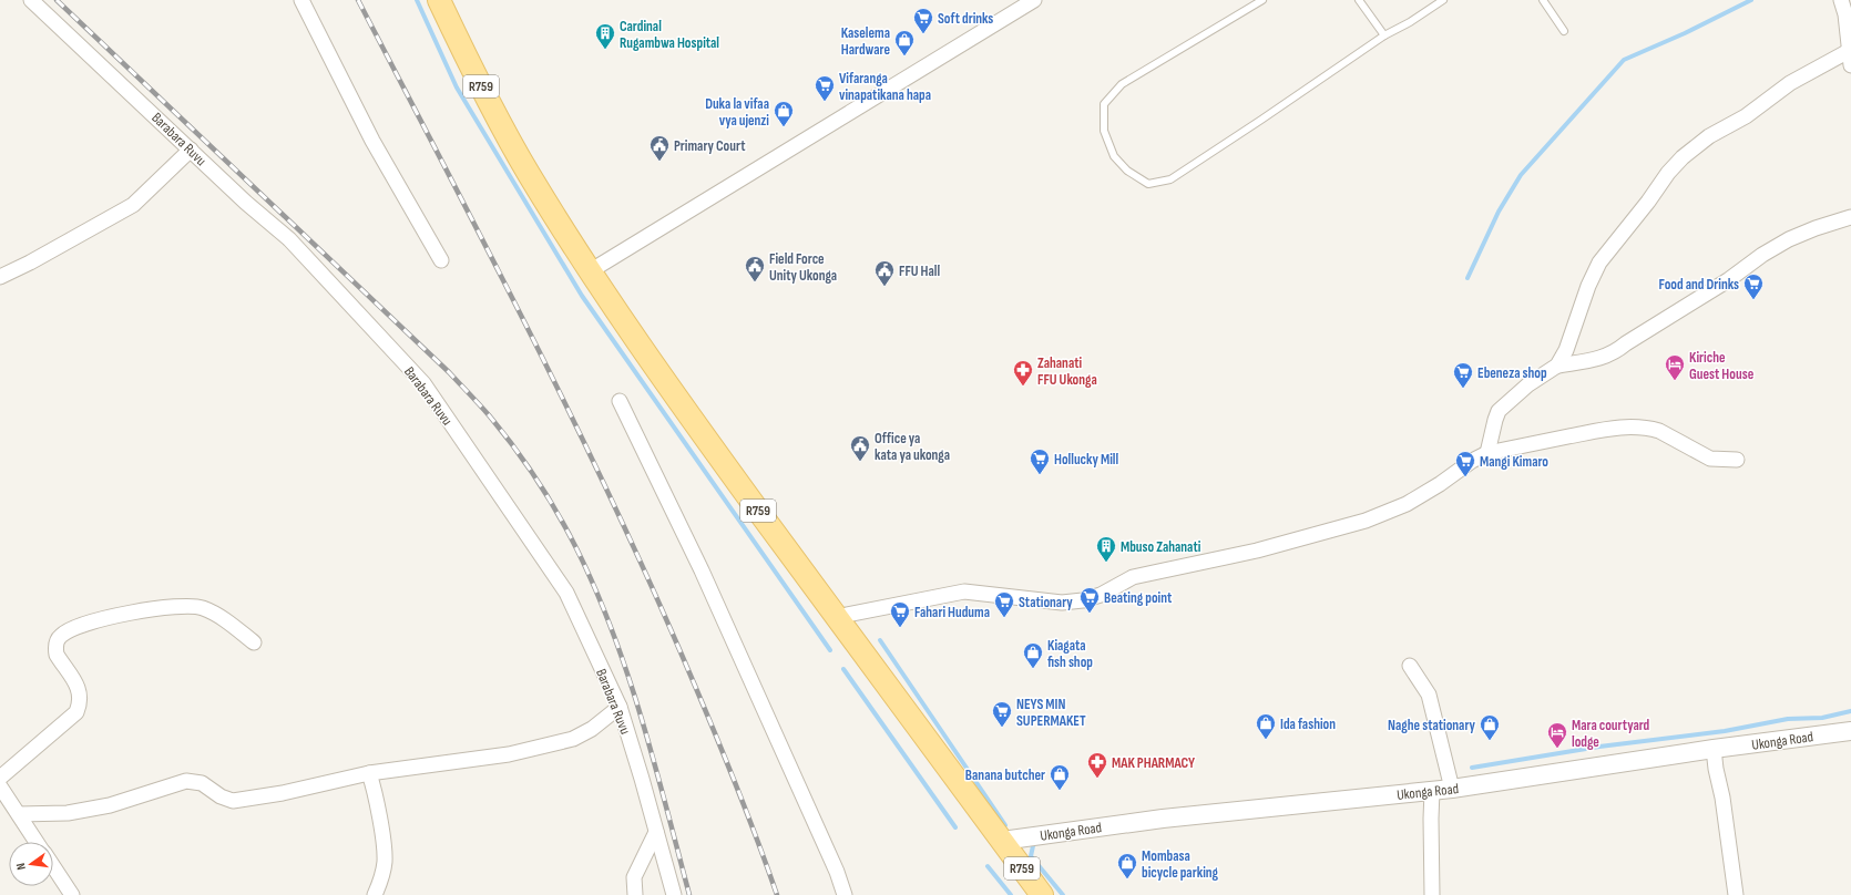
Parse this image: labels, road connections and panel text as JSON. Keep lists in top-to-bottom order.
{
  "streets": {
    "main road": ["R759"],
    "street": ["Barabara Ruvu", "Ukonga Road"]
  },
  "crossings": [
    ["R759", "Ukonga Road"]
  ],
  "places": {
    "supermarket": [
      "Soft drinks",
      "Vifaranga vinapatikana hapa",
      "Food and Drinks",
      "Ebeneza shop",
      "Hollucky Mill",
      "Mangi Kimaro",
      "Beating point",
      "Stationary",
      "Fahari Huduma",
      "NEYS MIN SUPERMAKET"
    ],
    "building": ["Cardinal Rugambwa Hospital", "Mbuso Zahanati"],
    "shop": [
      "Kaselema Hardware",
      "Duka la vifaa vya ujenzi",
      "Kiagata fish shop",
      "Ida fashion",
      "Naghe stationary",
      "Banana butcher",
      "Mombasa bicycle parking"
    ],
    "public building": [
      "Primary Court",
      "Field Force Unity Ukonga",
      "FFU Hall",
      "Office ya kata ya ukonga"
    ],
    "hotel": ["Kiriche Guest House", "Mara courtyard lodge"],
    "pharmacy": ["Zahanati FFU Ukonga", "MAK PHARMACY"]
  },
  "north": "left"
}
